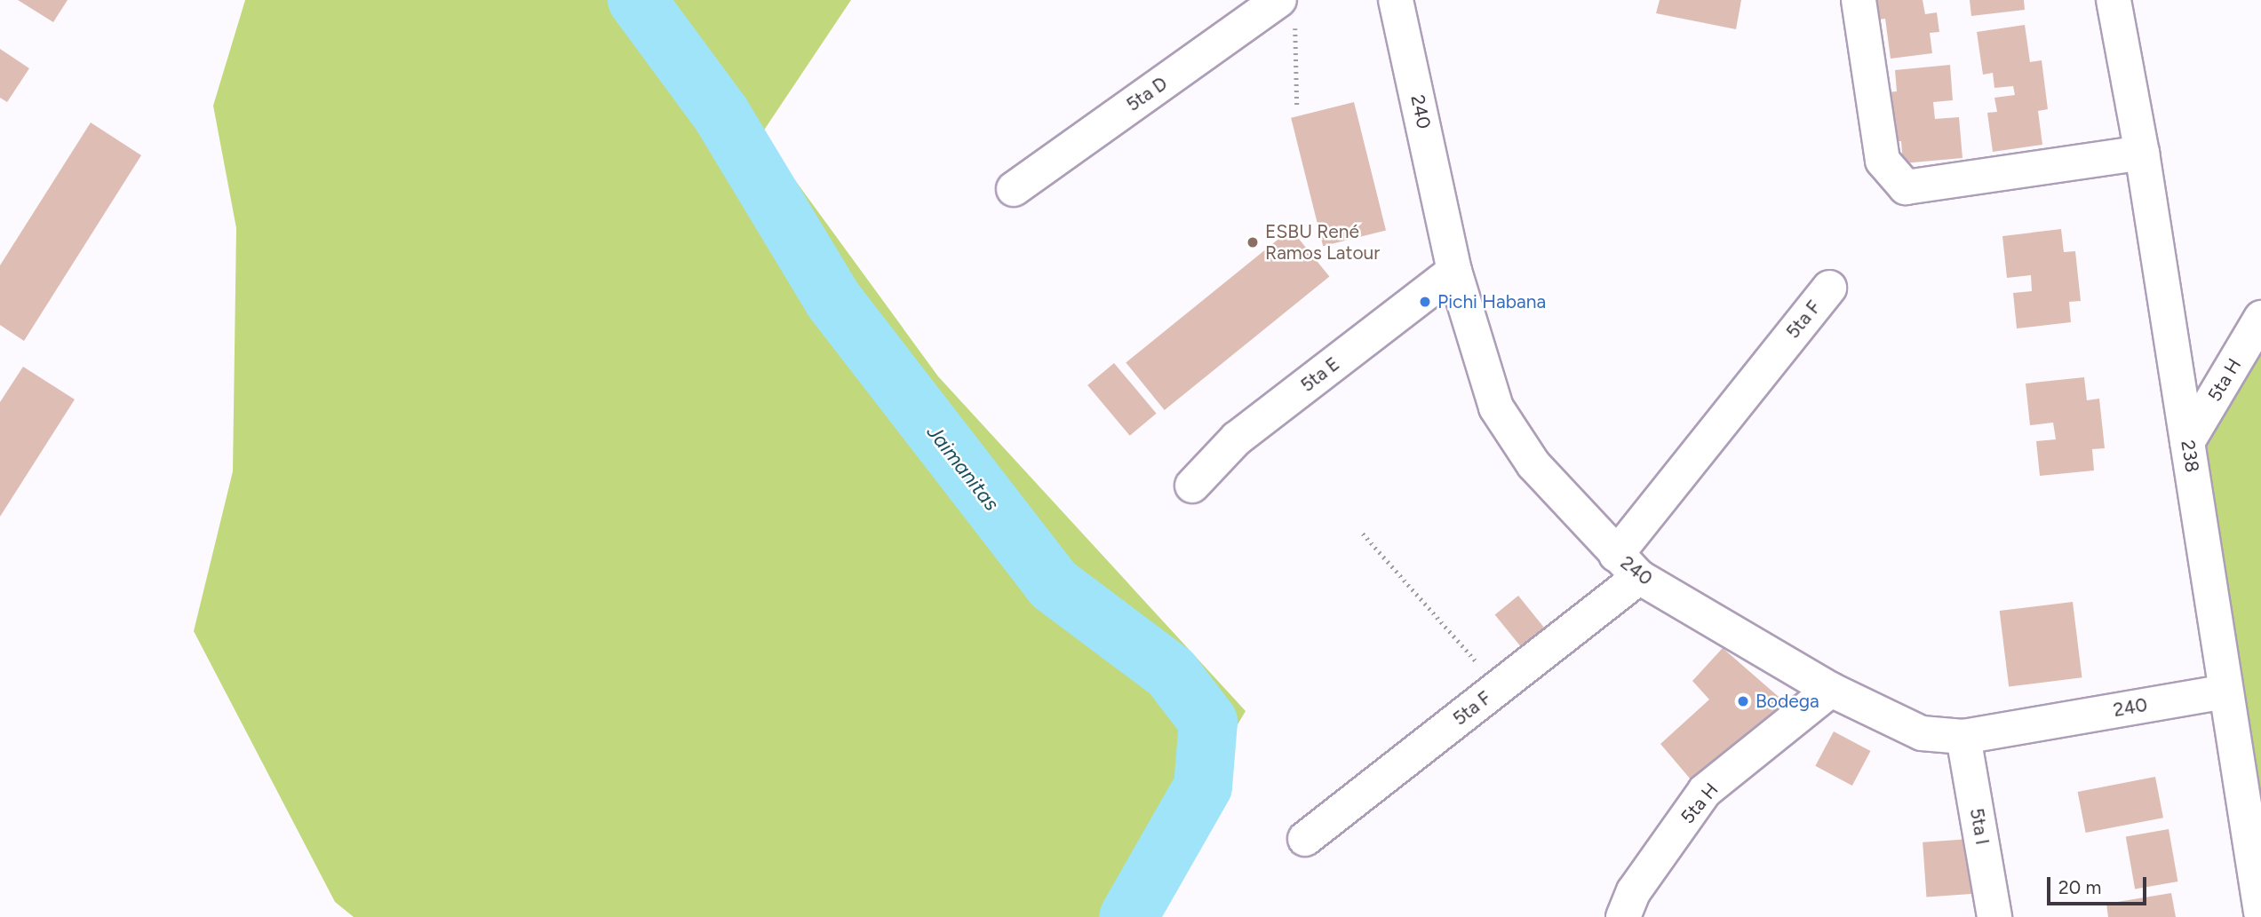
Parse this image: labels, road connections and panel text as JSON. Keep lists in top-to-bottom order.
{
  "streets": {
    "street": [
      "5ta D",
      "240",
      "5ta F",
      "5ta E",
      "5ta H",
      "238",
      "5ta I"
    ]
  },
  "crossings": [
    ["240", "5ta F"],
    ["240", "5ta E"],
    ["240", "5ta H"],
    ["240", "238"],
    ["240", "5ta I"],
    ["5ta H", "238"]
  ],
  "water": ["Jaimanitas"],
  "places": ["ESBU René Ramos Latour", "Pichi Habana", "Bodega"],
  "scale_bar": "20 m"
}
